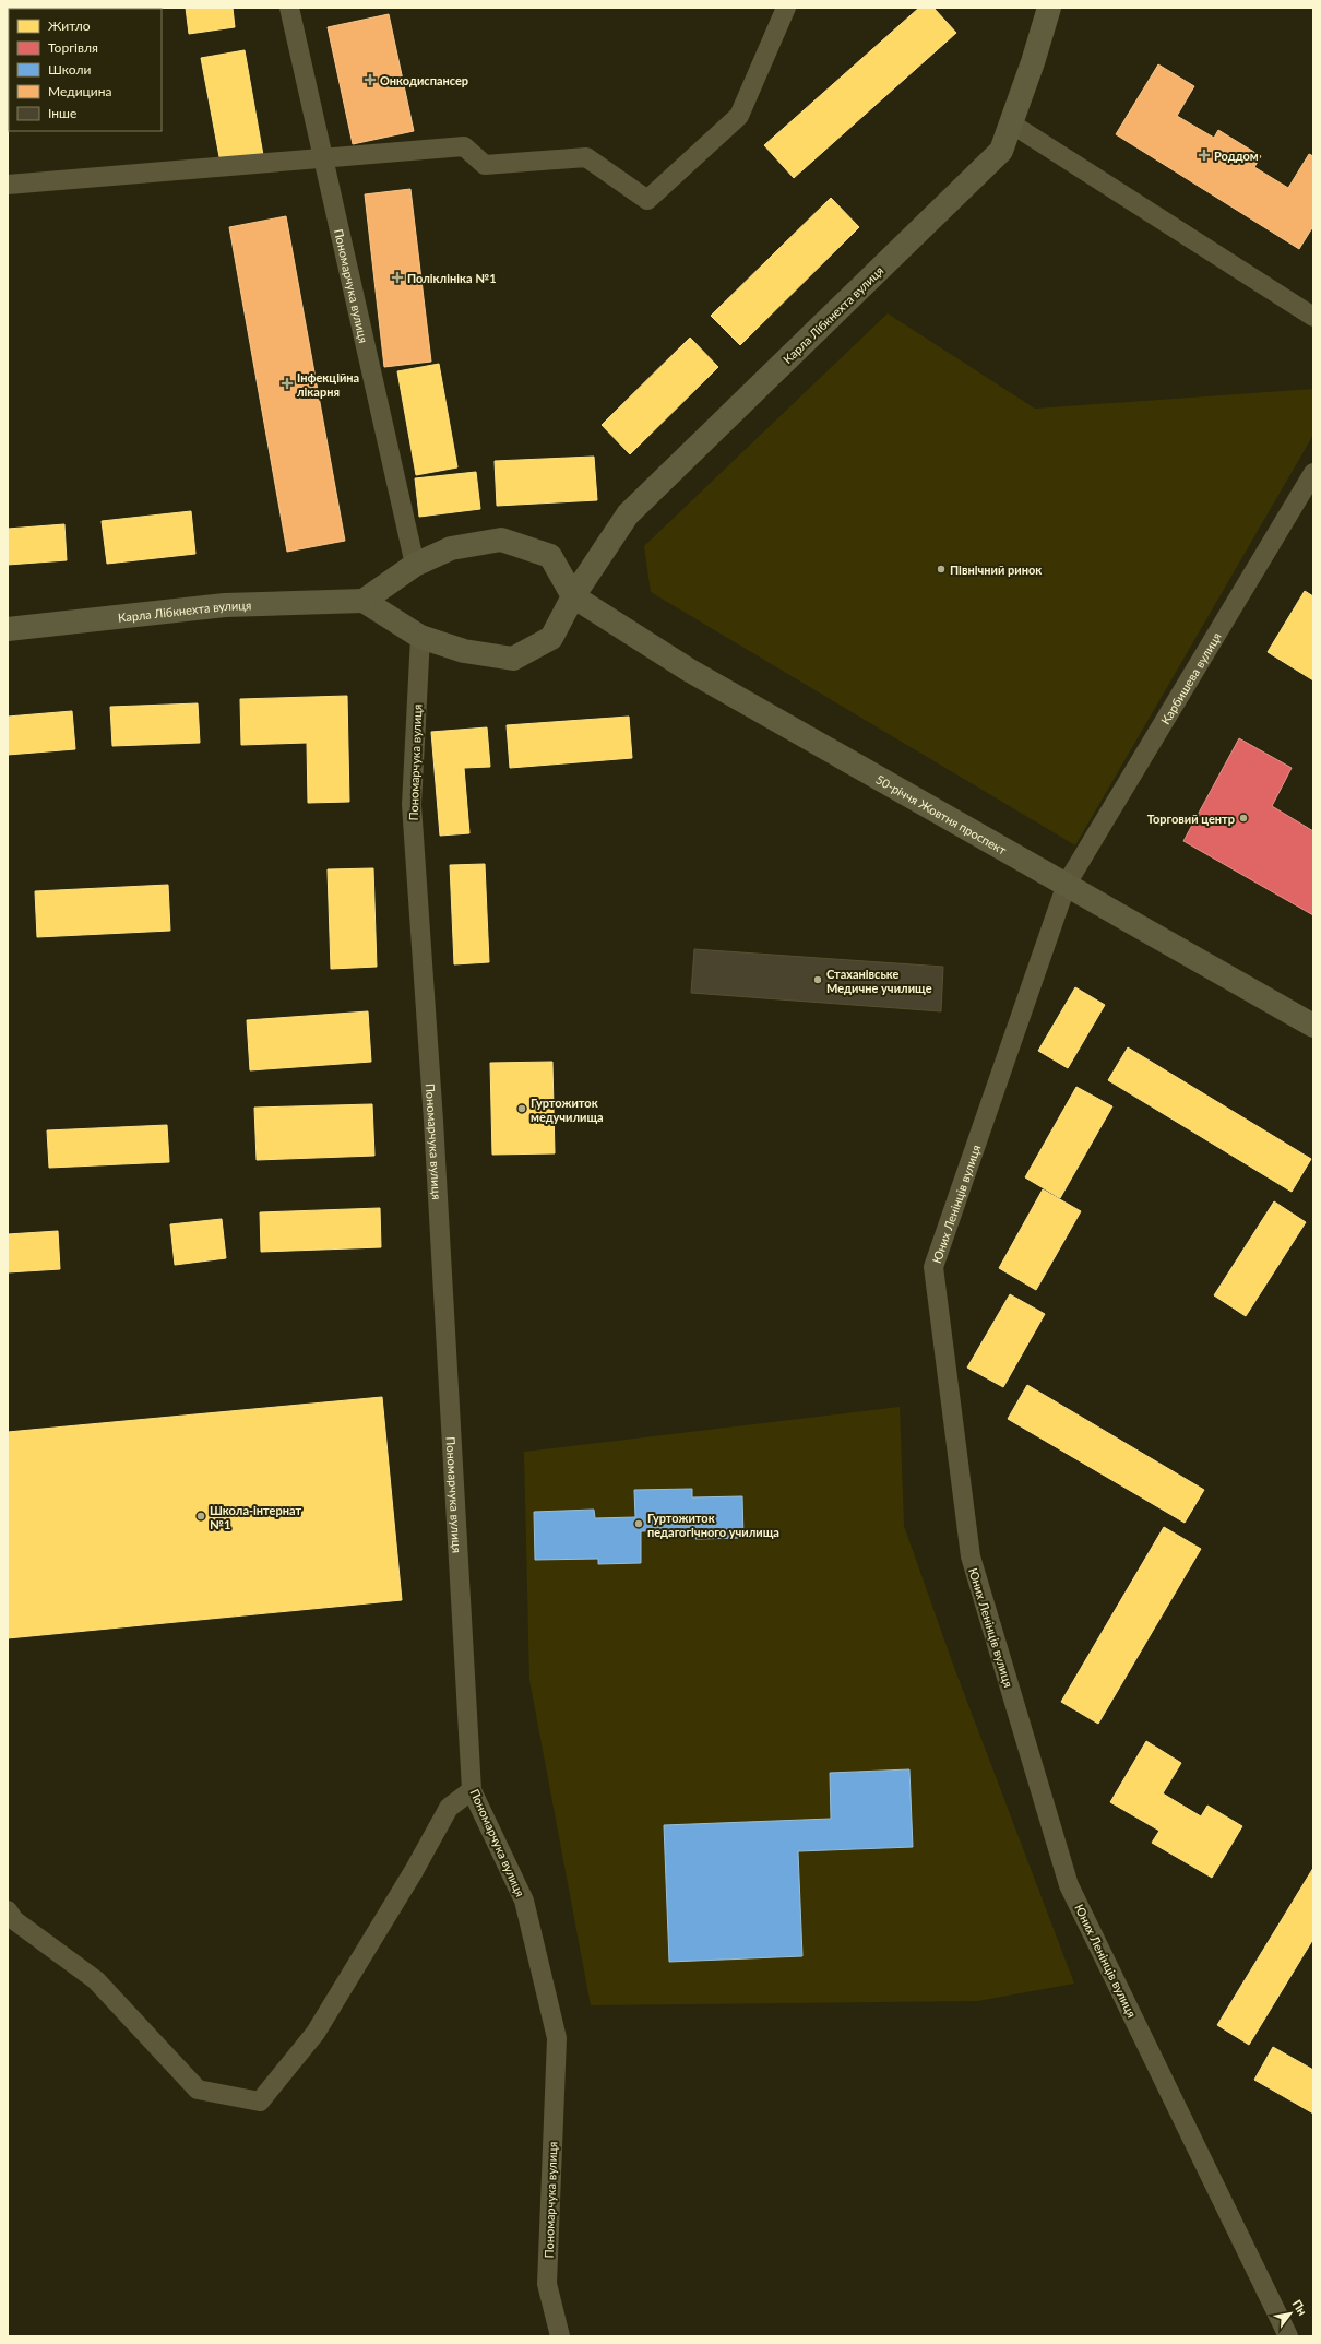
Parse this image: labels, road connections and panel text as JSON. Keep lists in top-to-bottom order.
{
  "streets": {
    "street": [
      "Пономарчука вулиця",
      "Карла Лібкнехта вулиця",
      "Карбишева вулиця",
      "50-річчя Жовтня проспект",
      "Юних Ленінців вулиця"
    ]
  },
  "crossings": [
    ["Пономарчука вулиця", "Карла Лібкнехта вулиця"],
    ["Карла Лібкнехта вулиця", "50-річчя Жовтня проспект"],
    ["Карбишева вулиця", "50-річчя Жовтня проспект"],
    ["Карбишева вулиця", "Юних Ленінців вулиця"],
    ["50-річчя Жовтня проспект", "Юних Ленінців вулиця"]
  ],
  "places": {
    "health": [
      "Онкодиспансер",
      "Роддом",
      "Поліклініка №1",
      "Інфекційна лікарня"
    ],
    "other": [
      "Північний ринок",
      "Торговий центр",
      "Стаханівське Медичне училище",
      "Гуртожиток медучилища",
      "Школа-інтернат №1",
      "Гуртожиток педагогічного училища"
    ]
  },
  "legend": [
    "Житло",
    "Торгівля",
    "Школи",
    "Медицина",
    "Інше"
  ],
  "north": "top right"
}
